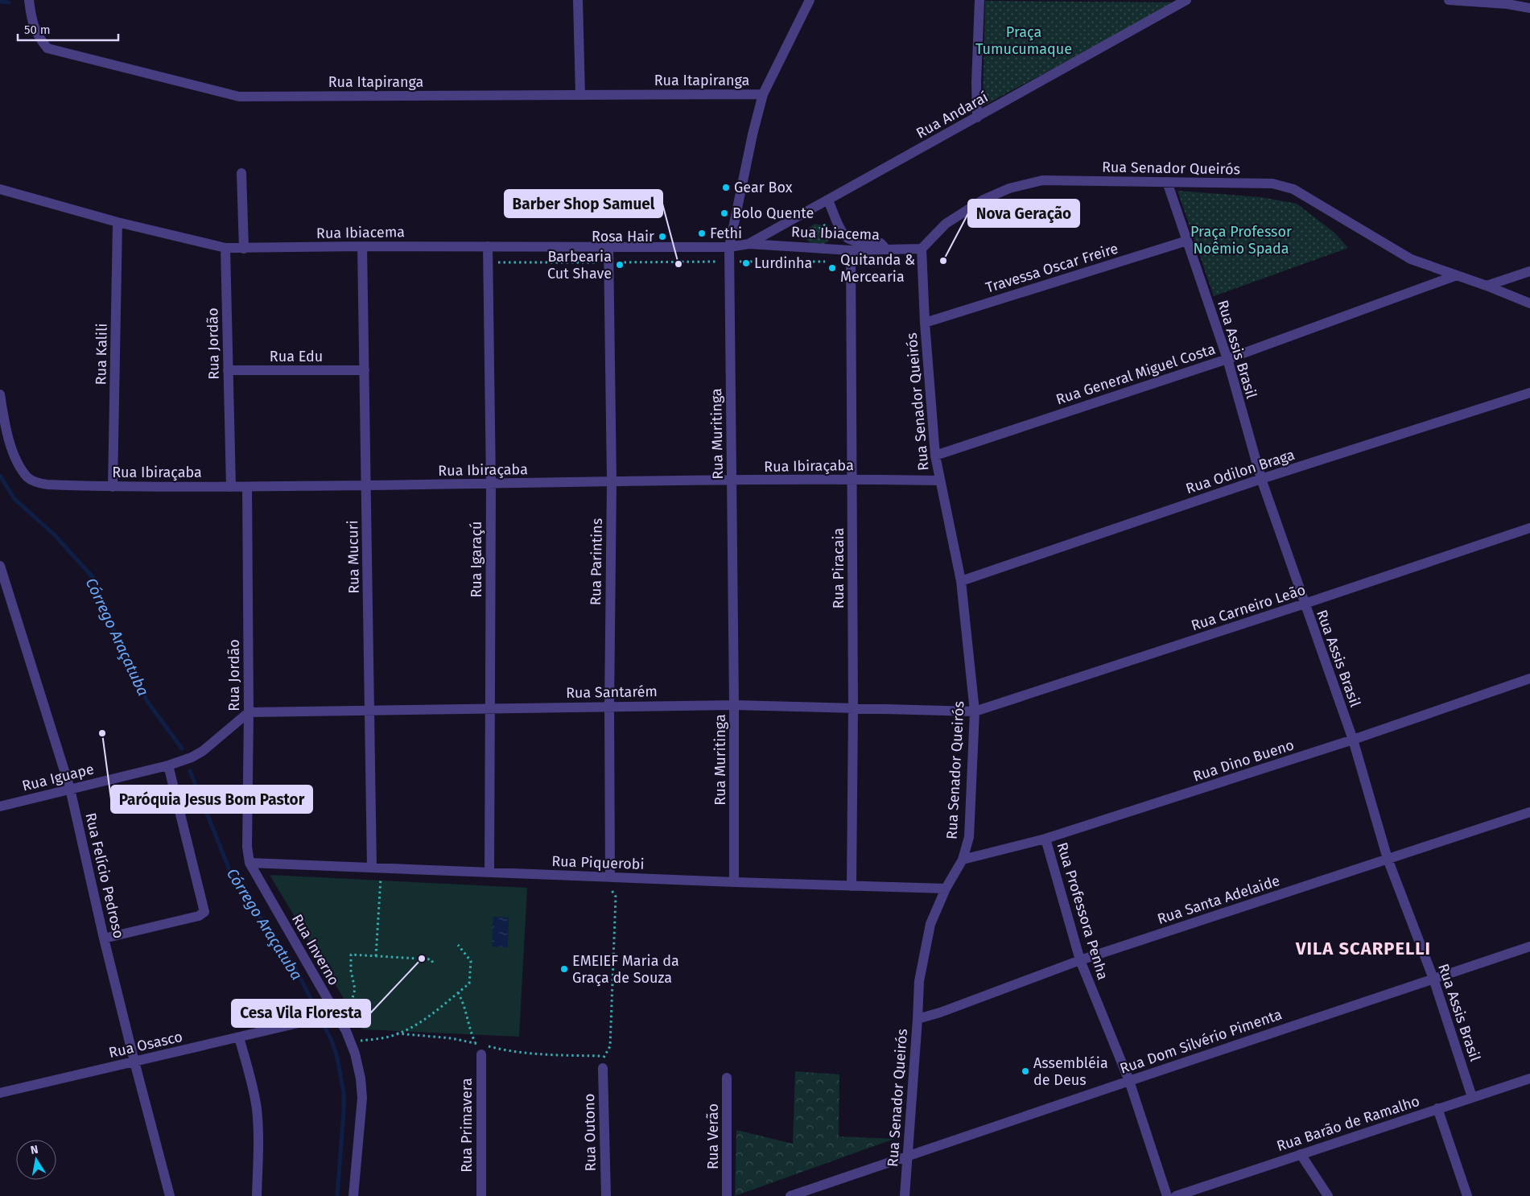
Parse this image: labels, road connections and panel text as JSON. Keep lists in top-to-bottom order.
{
  "streets": {
    "street": [
      "Rua Itapiranga",
      "Rua Andaraí",
      "Rua Senador Queirós",
      "Rua Ibiacema",
      "Travessa Oscar Freire",
      "Rua Jordão",
      "Rua Assis Brasil",
      "Rua Kalili",
      "Rua Edu",
      "Rua General Miguel Costa",
      "Rua Muritinga",
      "Rua Ibiraçaba",
      "Rua Odilon Braga",
      "Rua Mucuri",
      "Rua Igaraçú",
      "Rua Parintins",
      "Rua Piracaia",
      "Rua Carneiro Leão",
      "Rua Santarém",
      "Rua Dino Bueno",
      "Rua Iguape",
      "Rua Piquerobi",
      "Rua Felício Pedroso",
      "Rua Santa Adelaide",
      "Rua Professora Penha",
      "Rua Inverno",
      "Rua Dom Silvério Pimenta",
      "Rua Osasco",
      "Rua Barão de Ramalho",
      "Rua Primavera",
      "Rua Outono",
      "Rua Verão"
    ]
  },
  "crossings": [
    ["Rua Itapiranga", "Rua Muritinga"],
    ["Rua Andaraí", "Rua Ibiacema"],
    ["Rua Andaraí", "Rua Muritinga"],
    ["Rua Senador Queirós", "Rua Ibiacema"],
    ["Rua Senador Queirós", "Travessa Oscar Freire"],
    ["Rua Senador Queirós", "Rua Assis Brasil"],
    ["Rua Senador Queirós", "Rua General Miguel Costa"],
    ["Rua Senador Queirós", "Rua Ibiraçaba"],
    ["Rua Senador Queirós", "Rua Odilon Braga"],
    ["Rua Senador Queirós", "Rua Carneiro Leão"],
    ["Rua Senador Queirós", "Rua Santarém"],
    ["Rua Senador Queirós", "Rua Dino Bueno"],
    ["Rua Senador Queirós", "Rua Piquerobi"],
    ["Rua Senador Queirós", "Rua Santa Adelaide"],
    ["Rua Senador Queirós", "Rua Dom Silvério Pimenta"],
    ["Rua Ibiacema", "Rua Jordão"],
    ["Rua Ibiacema", "Rua Kalili"],
    ["Rua Ibiacema", "Rua Muritinga"],
    ["Rua Ibiacema", "Rua Mucuri"],
    ["Rua Ibiacema", "Rua Igaraçú"],
    ["Rua Ibiacema", "Rua Parintins"],
    ["Rua Ibiacema", "Rua Piracaia"],
    ["Travessa Oscar Freire", "Rua Assis Brasil"],
    ["Rua Jordão", "Rua Edu"],
    ["Rua Jordão", "Rua Ibiraçaba"],
    ["Rua Jordão", "Rua Santarém"],
    ["Rua Jordão", "Rua Iguape"],
    ["Rua Jordão", "Rua Piquerobi"],
    ["Rua Jordão", "Rua Inverno"],
    ["Rua Assis Brasil", "Rua General Miguel Costa"],
    ["Rua Assis Brasil", "Rua Odilon Braga"],
    ["Rua Assis Brasil", "Rua Carneiro Leão"],
    ["Rua Assis Brasil", "Rua Dino Bueno"],
    ["Rua Assis Brasil", "Rua Santa Adelaide"],
    ["Rua Assis Brasil", "Rua Dom Silvério Pimenta"],
    ["Rua Assis Brasil", "Rua Barão de Ramalho"],
    ["Rua Kalili", "Rua Ibiraçaba"],
    ["Rua Edu", "Rua Mucuri"],
    ["Rua Muritinga", "Rua Ibiraçaba"],
    ["Rua Muritinga", "Rua Santarém"],
    ["Rua Muritinga", "Rua Piquerobi"],
    ["Rua Ibiraçaba", "Rua Mucuri"],
    ["Rua Ibiraçaba", "Rua Igaraçú"],
    ["Rua Ibiraçaba", "Rua Parintins"],
    ["Rua Ibiraçaba", "Rua Piracaia"],
    ["Rua Mucuri", "Rua Santarém"],
    ["Rua Mucuri", "Rua Piquerobi"],
    ["Rua Igaraçú", "Rua Santarém"],
    ["Rua Igaraçú", "Rua Piquerobi"],
    ["Rua Parintins", "Rua Santarém"],
    ["Rua Parintins", "Rua Piquerobi"],
    ["Rua Piracaia", "Rua Santarém"],
    ["Rua Piracaia", "Rua Piquerobi"],
    ["Rua Carneiro Leão", "Rua Santarém"],
    ["Rua Santarém", "Rua Iguape"],
    ["Rua Dino Bueno", "Rua Professora Penha"],
    ["Rua Iguape", "Rua Felício Pedroso"],
    ["Rua Piquerobi", "Rua Inverno"],
    ["Rua Felício Pedroso", "Rua Osasco"],
    ["Rua Santa Adelaide", "Rua Professora Penha"],
    ["Rua Professora Penha", "Rua Dom Silvério Pimenta"]
  ],
  "districts": ["VILA SCARPELLI"],
  "water": ["Córrego Araçatuba"],
  "parks": ["Praça Tumucumaque", "Praça Professor Noêmio Spada"],
  "places": [
    "Gear Box",
    "Bolo Quente",
    "Fethi",
    "Rosa Hair",
    "Nova Geração",
    "Lurdinha",
    "Barber Shop Samuel",
    "Barbearia Cut Shave",
    "Quitanda & Mercearia",
    "Paróquia Jesus Bom Pastor",
    "Cesa Vila Floresta",
    "EMEIEF Maria da Graça de Souza",
    "Assembléia de Deus"
  ],
  "scale_bar": "50 m",
  "north": "top"
}
